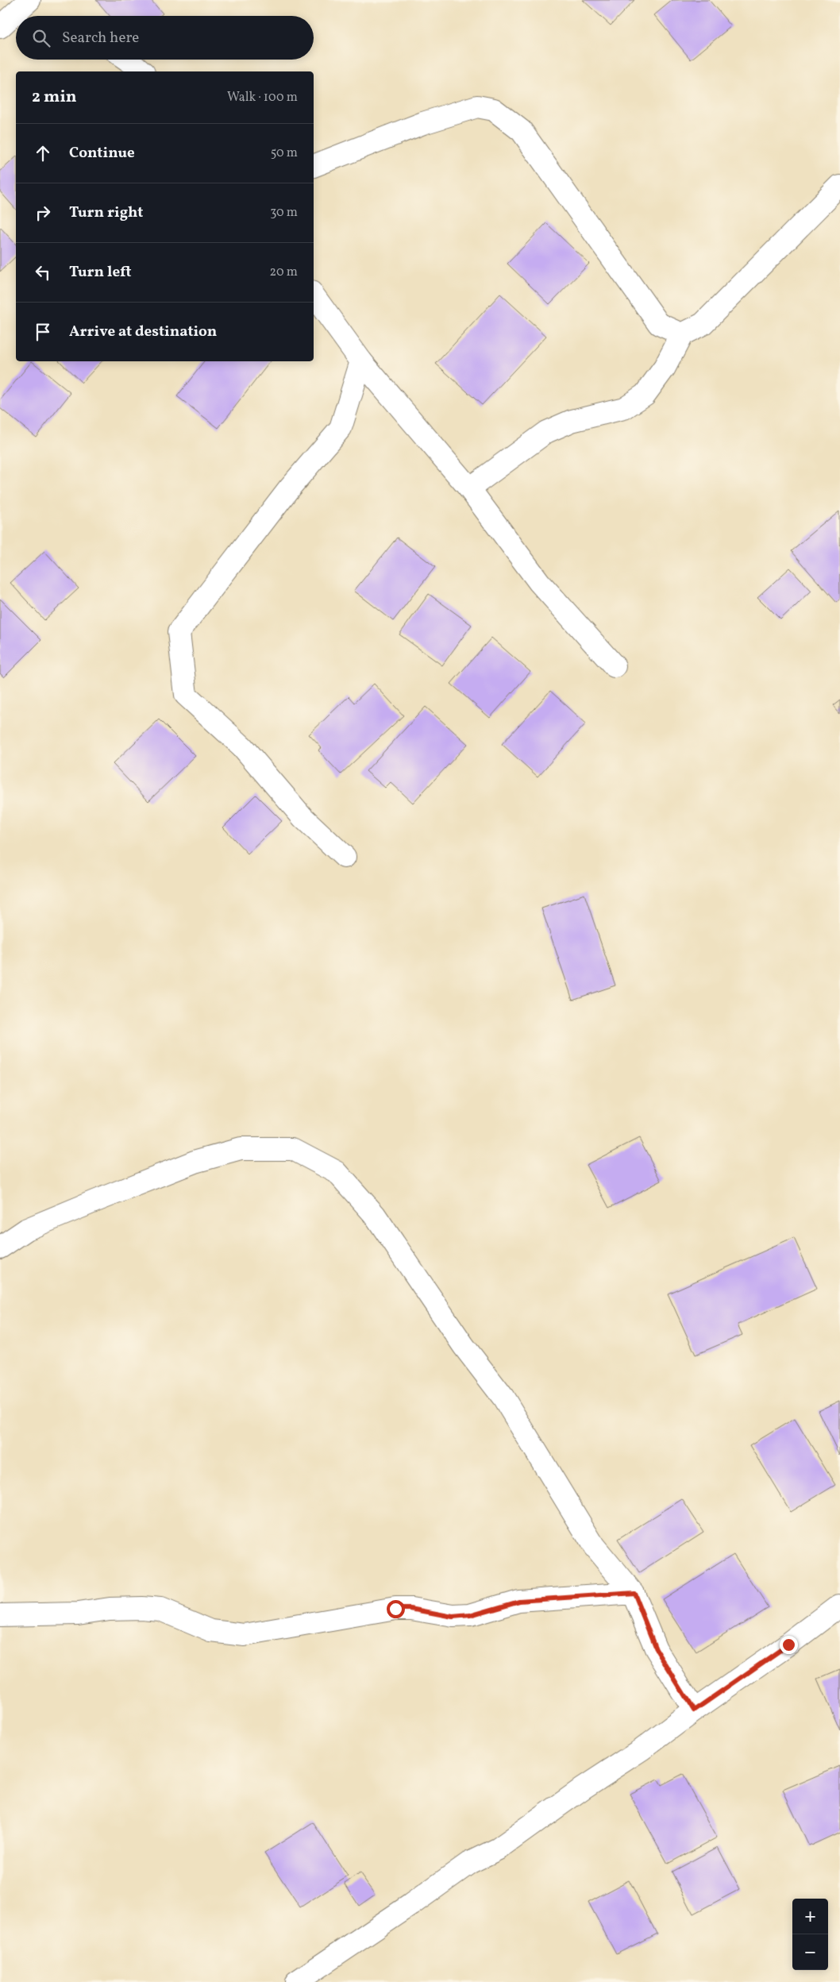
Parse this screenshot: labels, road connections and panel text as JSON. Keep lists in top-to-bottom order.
{
  "page": {
    "search": "Search here",
    "heading": ["2 min", "Walk · 100 m"],
    "list": [
      ["Continue", "50 m"],
      ["Turn right", "30 m"],
      ["Turn left", "20 m"],
      "Arrive at destination"
    ],
    "map_buttons": ["+", "−"]
  }
}
